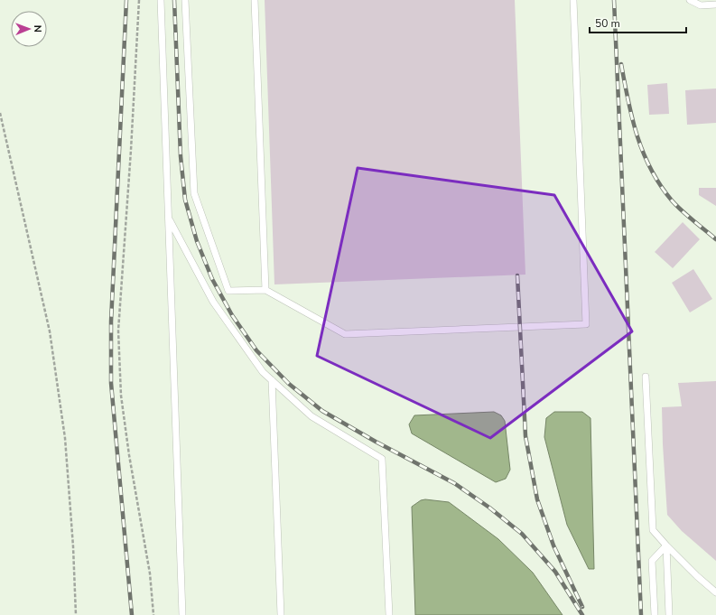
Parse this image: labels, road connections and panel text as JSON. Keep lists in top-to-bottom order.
{
  "scale_bar": "50 m",
  "north": "right"
}
